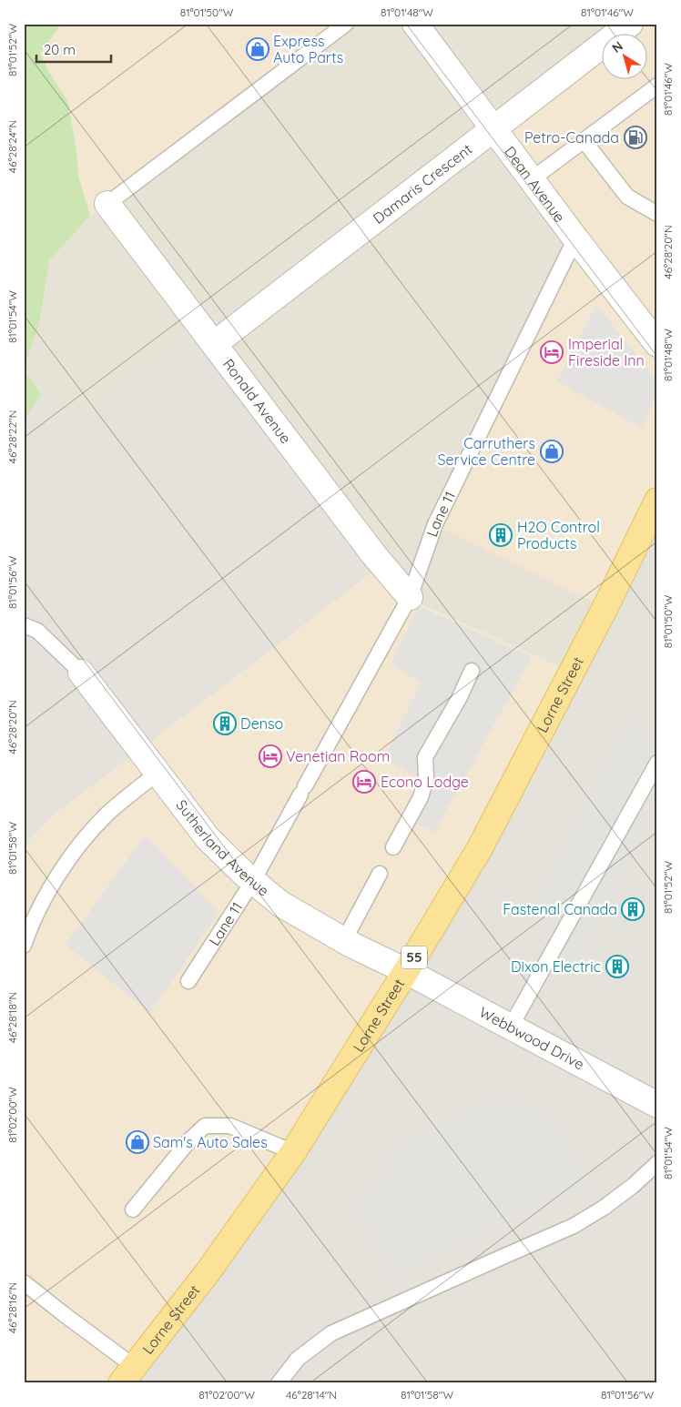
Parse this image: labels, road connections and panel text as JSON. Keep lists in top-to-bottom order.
{
  "streets": {
    "main road": ["Lorne Street", "55"],
    "street": [
      "Damaris Crescent",
      "Dean Avenue",
      "Ronald Avenue",
      "Sutherland Avenue",
      "Webbwood Drive"
    ],
    "lane": ["Lane 11"]
  },
  "crossings": [
    ["Damaris Crescent", "Dean Avenue"],
    ["Damaris Crescent", "Ronald Avenue"],
    ["Dean Avenue", "Lane 11"],
    ["Ronald Avenue", "Lane 11"],
    ["Lane 11", "Sutherland Avenue"],
    ["Lorne Street", "Sutherland Avenue"],
    ["Lorne Street", "Webbwood Drive"],
    ["Sutherland Avenue", "Webbwood Drive"]
  ],
  "places": {
    "shop": ["Express Auto Parts", "Carruthers Service Centre", "Sam's Auto Sales"],
    "fuel station": ["Petro-Canada"],
    "hotel": ["Imperial Fireside Inn", "Venetian Room", "Econo Lodge"],
    "building": [
      "H2O Control Products",
      "Denso",
      "Fastenal Canada",
      "Dixon Electric"
    ]
  },
  "scale_bar": "20 m",
  "north": "top left",
  "coordinates": [
    "81°01'50\"W",
    "81°01'48\"W",
    "81°01'46\"W",
    "81°01'52\"W",
    "46°28'24\"N",
    "46°28'20\"N",
    "81°01'54\"W",
    "46°28'22\"N",
    "81°01'56\"W",
    "81°01'58\"W",
    "46°28'18\"N",
    "81°02'00\"W",
    "46°28'16\"N",
    "46°28'14\"N"
  ]
}
